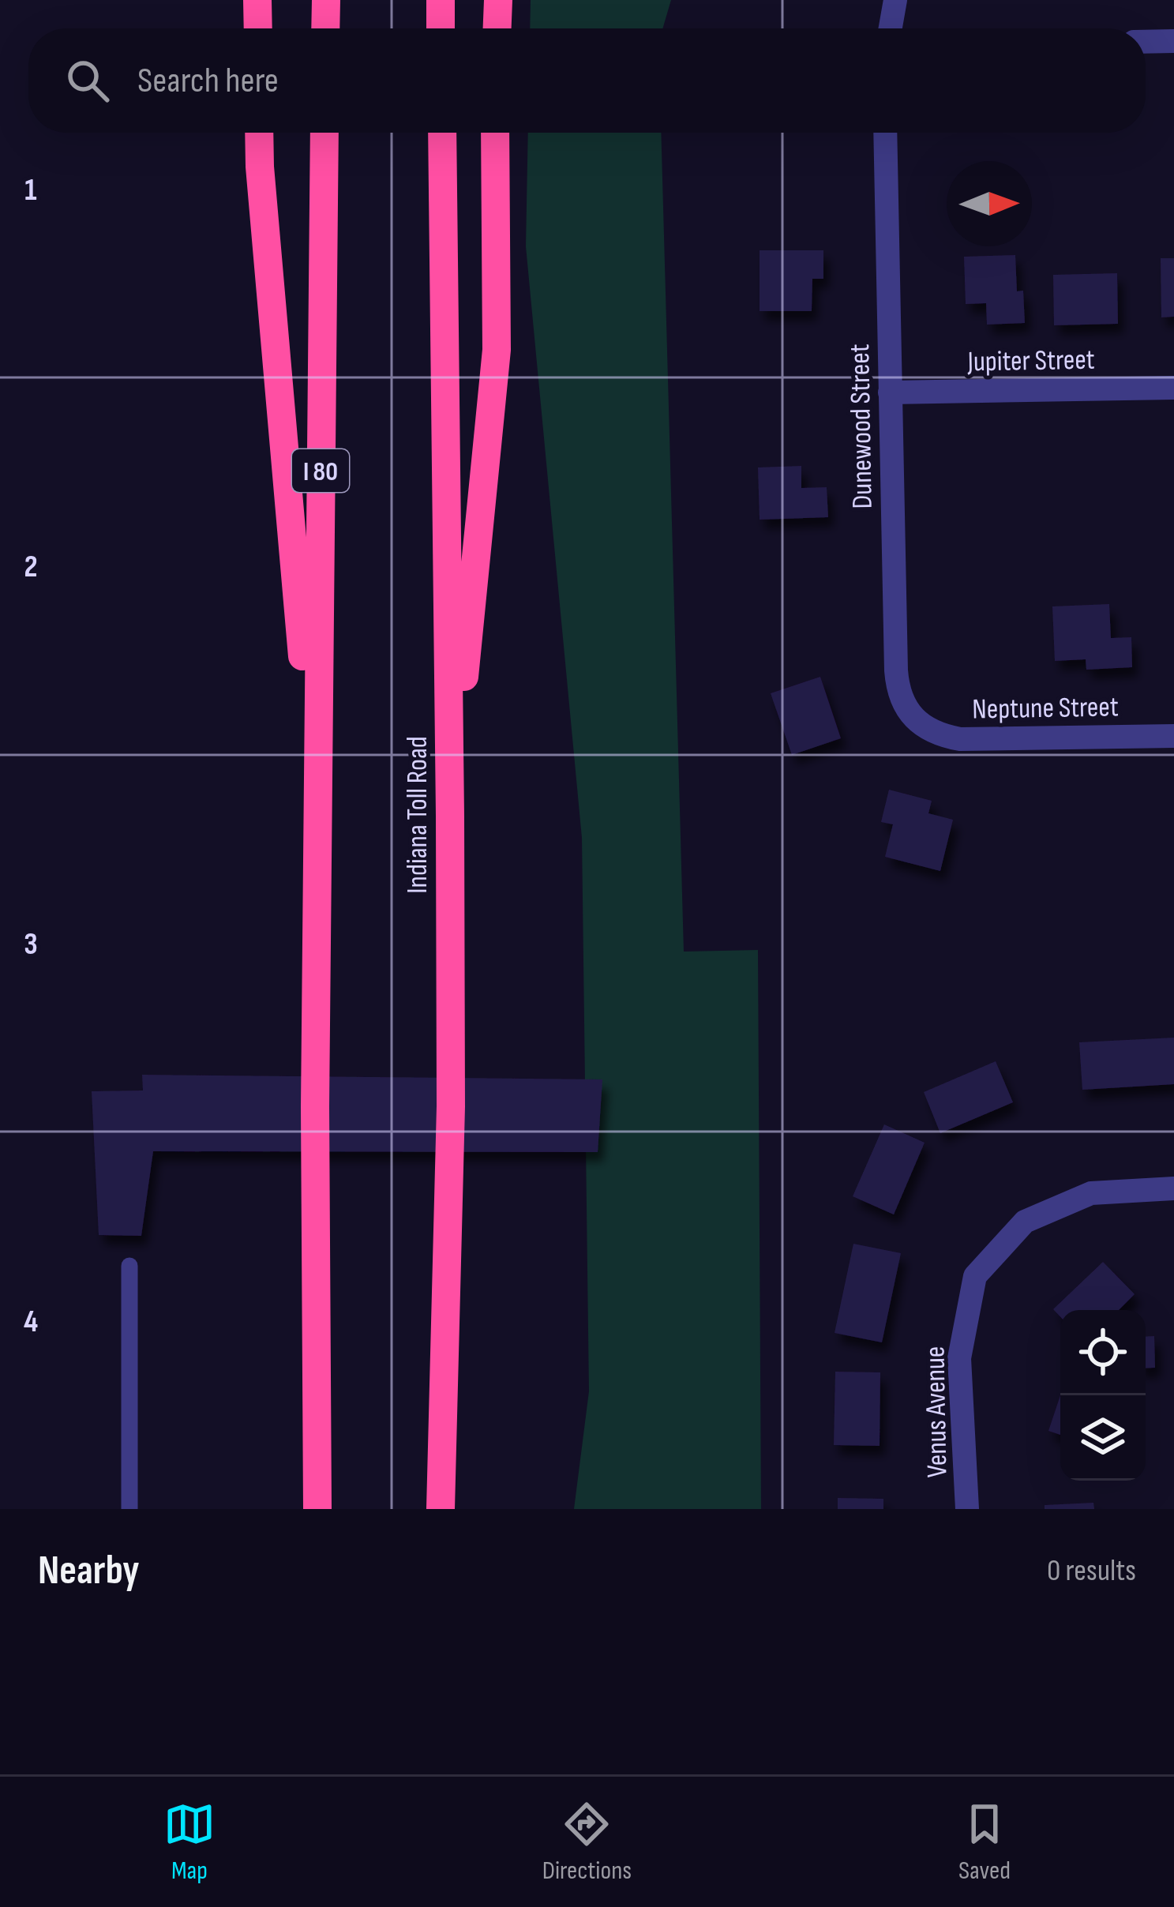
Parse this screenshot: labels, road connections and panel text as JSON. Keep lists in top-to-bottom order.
{
  "streets": {
    "highway": ["I 80", "Indiana Toll Road"],
    "street": [
      "Jupiter Street",
      "Dunewood Street",
      "Neptune Street",
      "Venus Avenue"
    ]
  },
  "crossings": [
    ["Jupiter Street", "Dunewood Street"],
    ["Dunewood Street", "Neptune Street"]
  ],
  "north": "right",
  "page": {
    "search": "Search here",
    "heading": ["Nearby", "0 results"],
    "nav": ["Map", "Directions", "Saved"]
  },
  "grid": {
    "rows": [
      "1",
      "2",
      "3",
      "4"
    ]
  }
}
